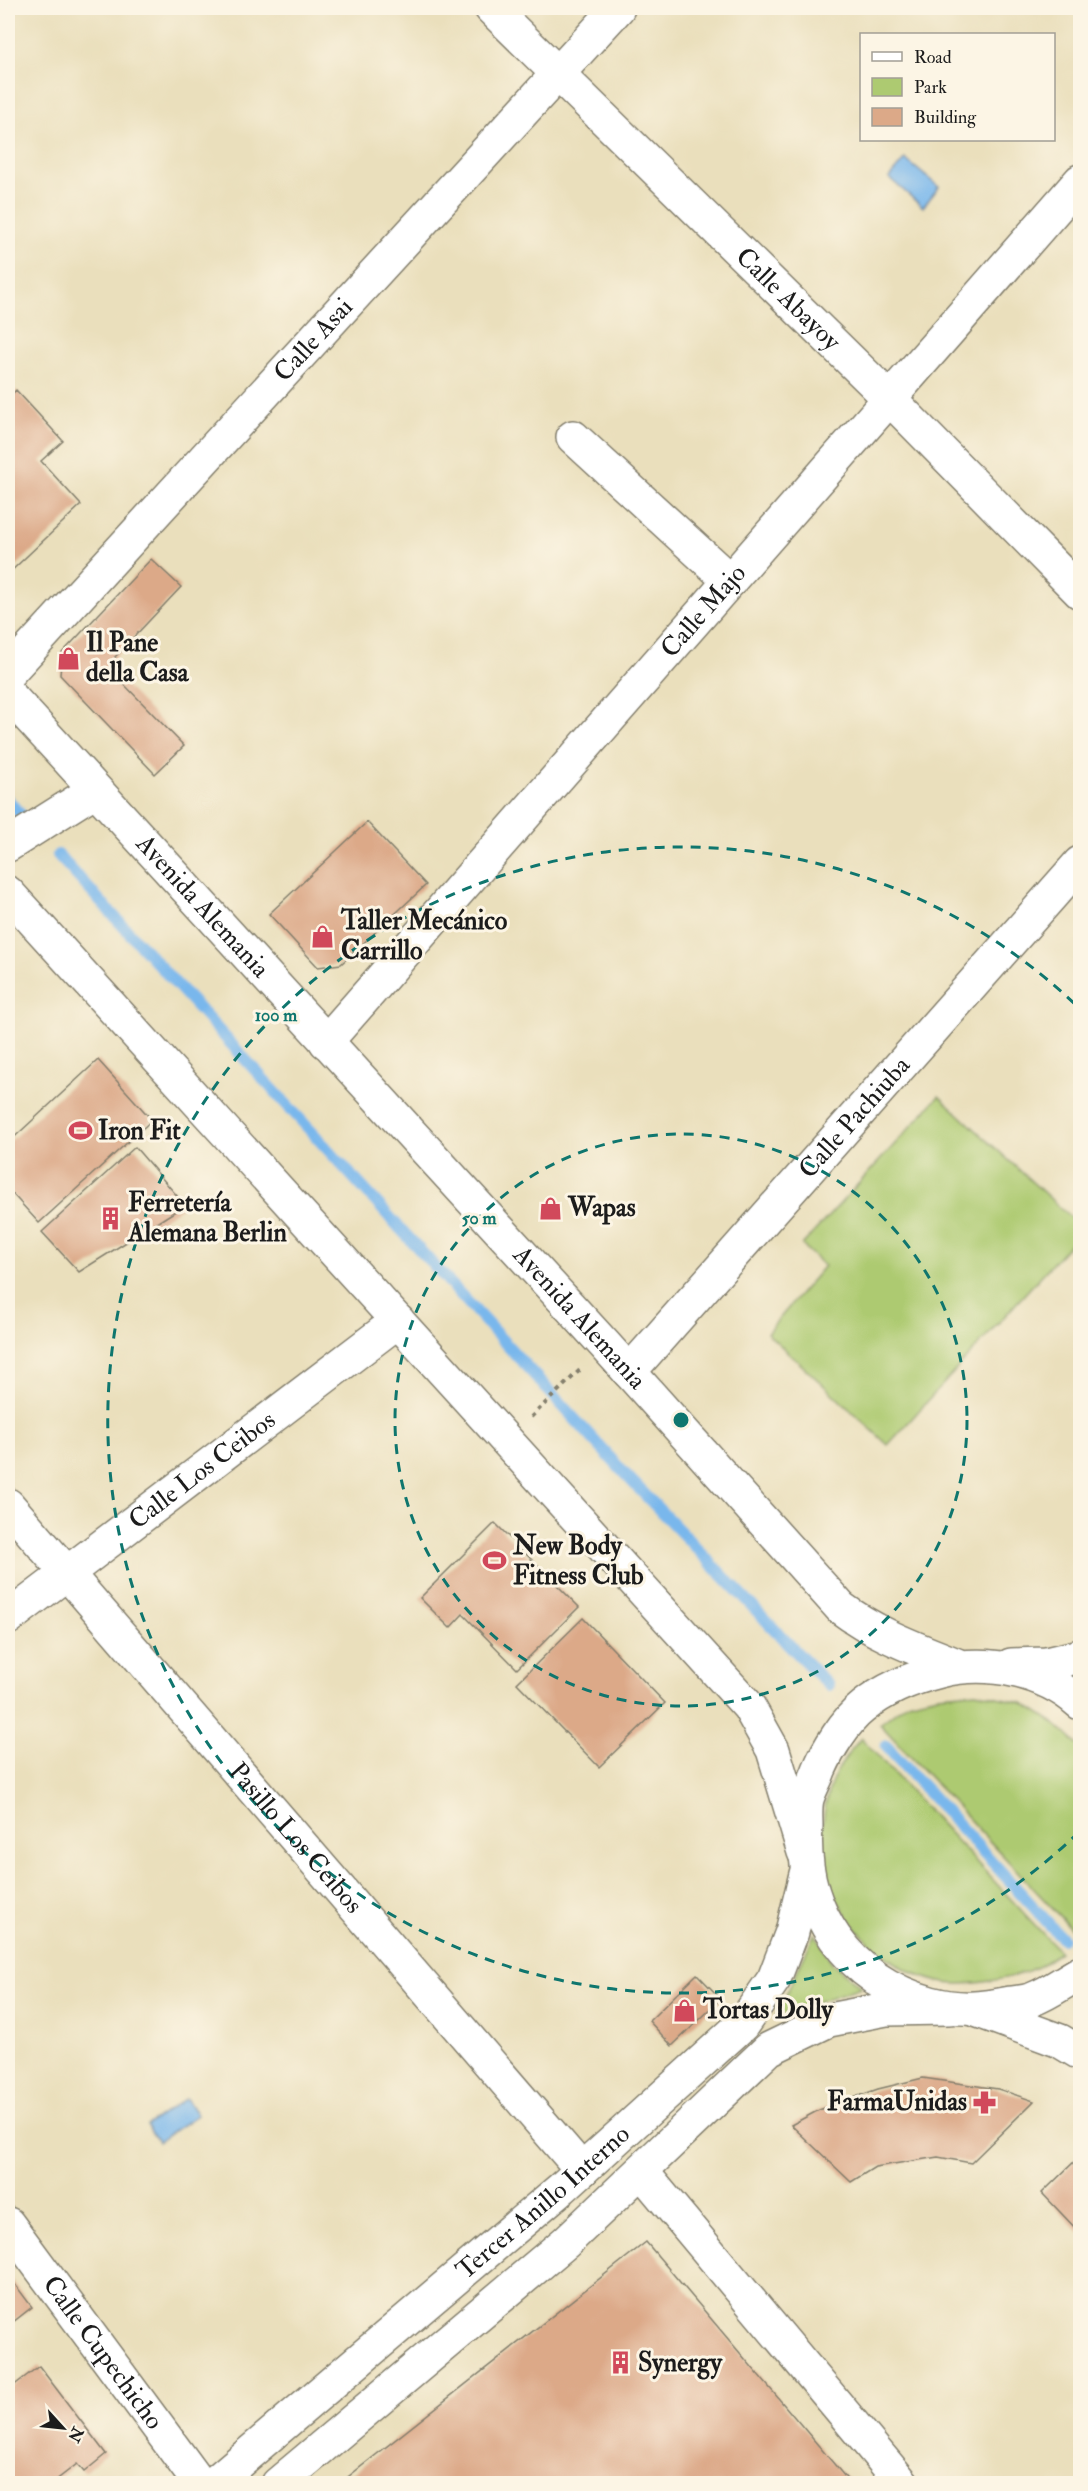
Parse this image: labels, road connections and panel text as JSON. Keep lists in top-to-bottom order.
{
  "streets": {
    "street": [
      "Calle Abayoy",
      "Calle Asai",
      "Calle Majo",
      "Avenida Alemania",
      "Calle Pachiuba",
      "Calle Los Ceibos",
      "Pasillo Los Ceibos",
      "Tercer Anillo Interno",
      "Calle Cupechicho"
    ]
  },
  "crossings": [
    ["Calle Abayoy", "Calle Asai"],
    ["Calle Abayoy", "Calle Majo"],
    ["Calle Majo", "Avenida Alemania"],
    ["Avenida Alemania", "Calle Pachiuba"],
    ["Calle Los Ceibos", "Pasillo Los Ceibos"],
    ["Pasillo Los Ceibos", "Tercer Anillo Interno"]
  ],
  "places": {
    "shop": [
      "Il Pane della Casa",
      "Taller Mecánico Carrillo",
      "Wapas",
      "Tortas Dolly"
    ],
    "sports": ["Iron Fit", "New Body Fitness Club"],
    "building": ["Ferretería Alemana Berlin", "Synergy"],
    "pharmacy": ["FarmaUnidas"]
  },
  "legend": ["Road", "Park", "Building"],
  "north": "bottom right",
  "rings": ["100 m", "50 m"]
}
